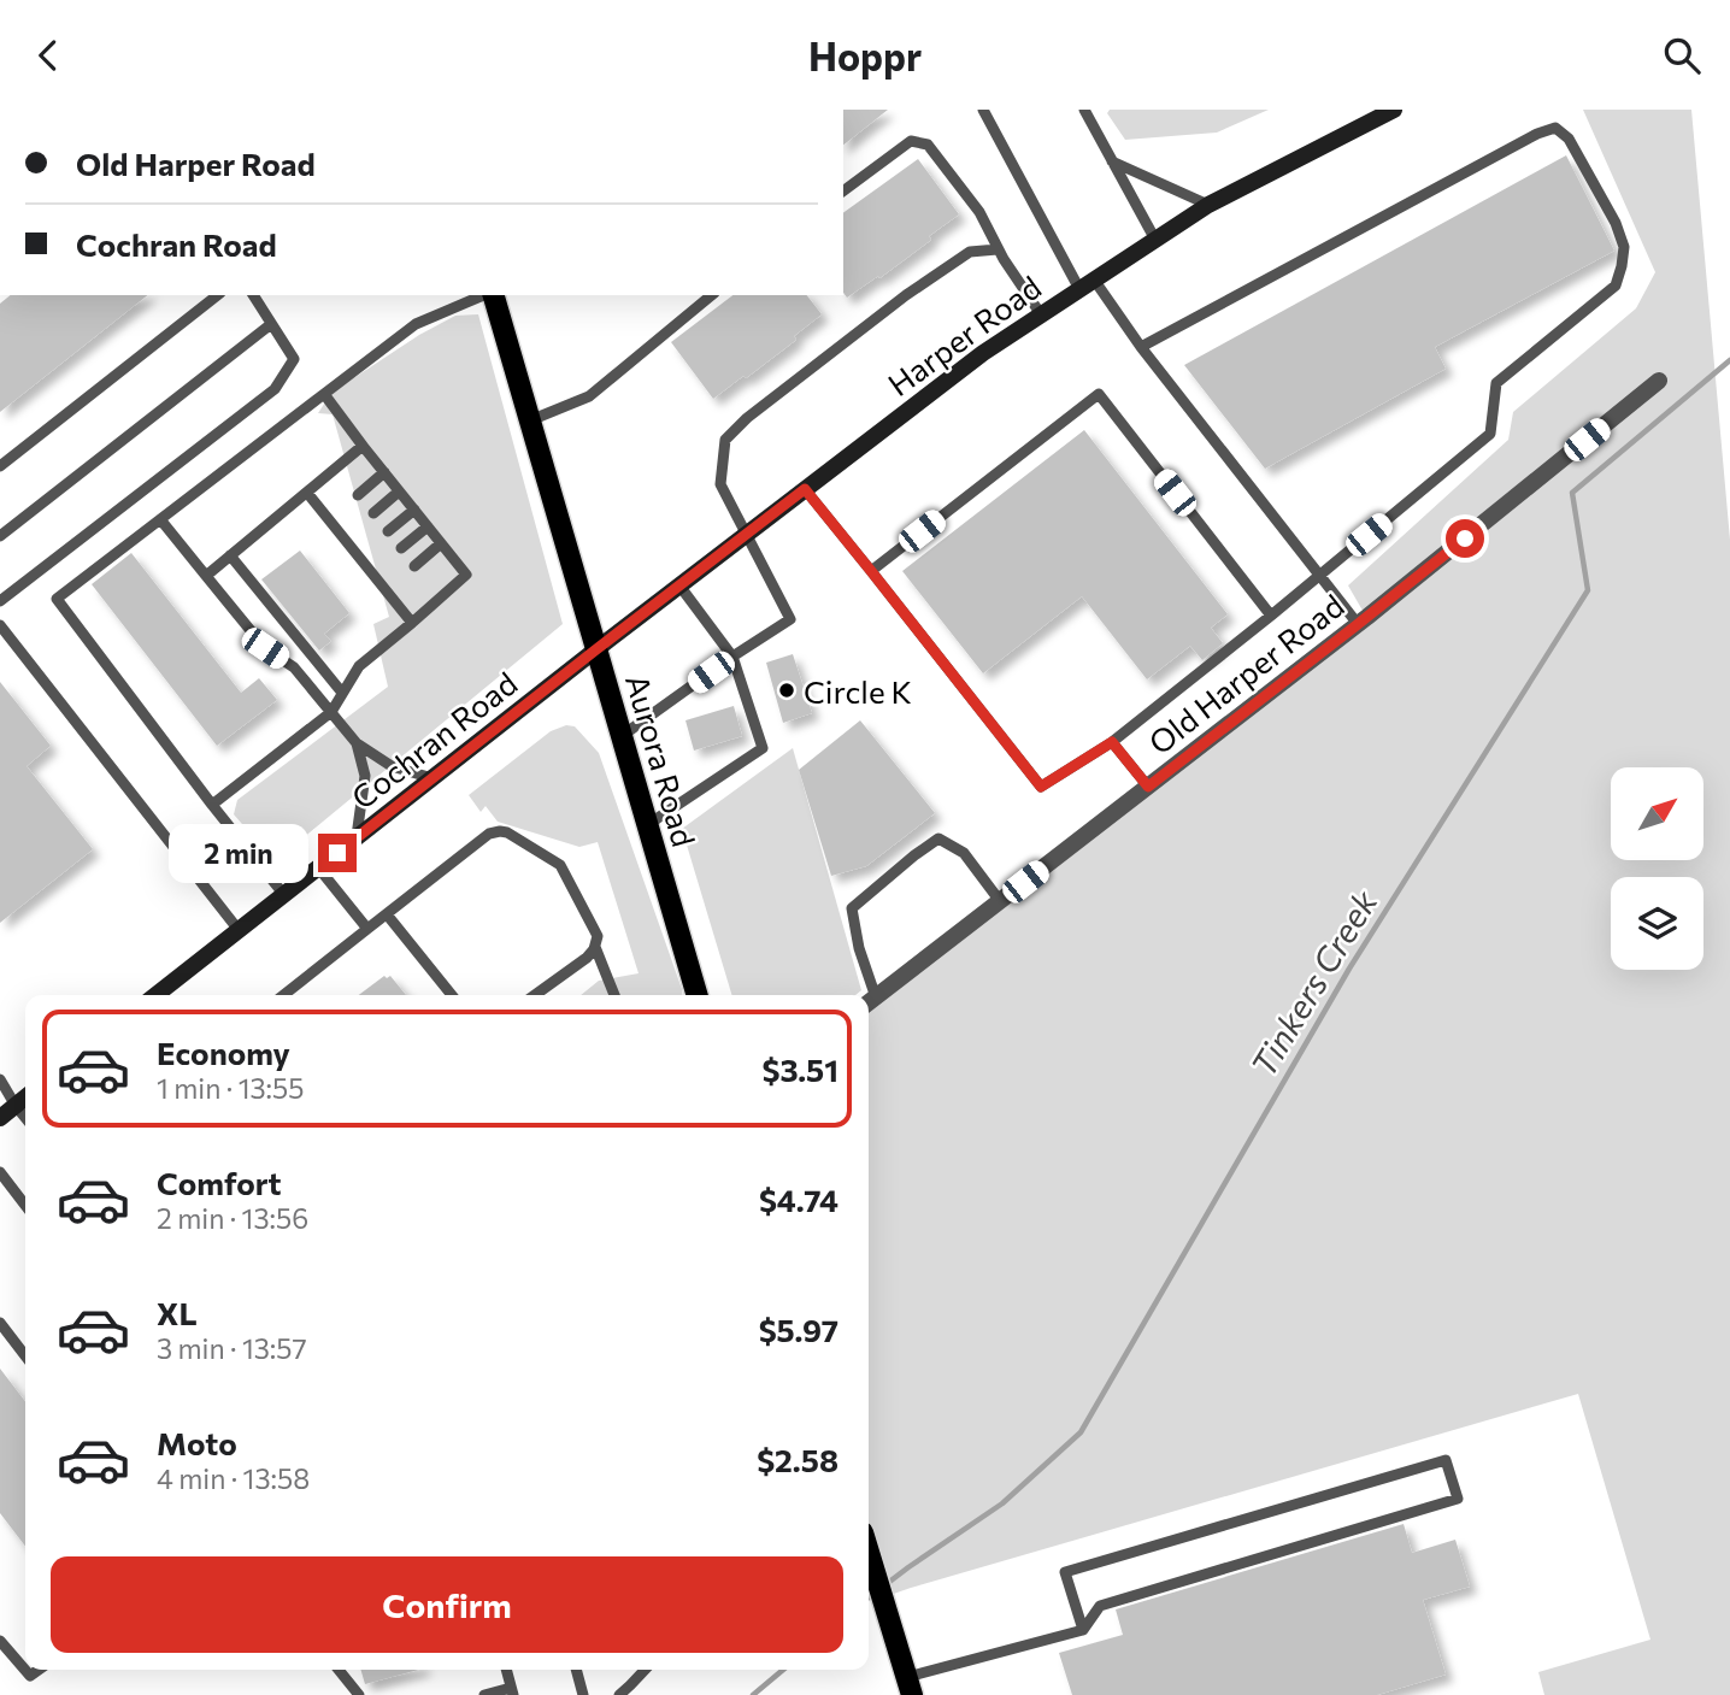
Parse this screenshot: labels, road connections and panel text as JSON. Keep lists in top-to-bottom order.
{
  "streets": {
    "main road": ["Aurora Road"],
    "street": ["Harper Road", "Old Harper Road", "Cochran Road"]
  },
  "crossings": [
    ["Harper Road", "Cochran Road"],
    ["Harper Road", "Aurora Road"],
    ["Cochran Road", "Aurora Road"]
  ],
  "water": ["Tinkers Creek"],
  "places": ["Circle K"],
  "north": "top right",
  "page": {
    "header": "Hoppr",
    "banner": ["Old Harper Road", "Cochran Road"],
    "bubble": "2 min",
    "list": [
      {
        "name": "Economy",
        "note": "1 min · 13:55",
        "value": "$3.51"
      },
      {
        "name": "Comfort",
        "note": "2 min · 13:56",
        "value": "$4.74"
      },
      {
        "name": "XL",
        "note": "3 min · 13:57",
        "value": "$5.97"
      },
      {
        "name": "Moto",
        "note": "4 min · 13:58",
        "value": "$2.58"
      }
    ],
    "buttons": "Confirm"
  }
}
